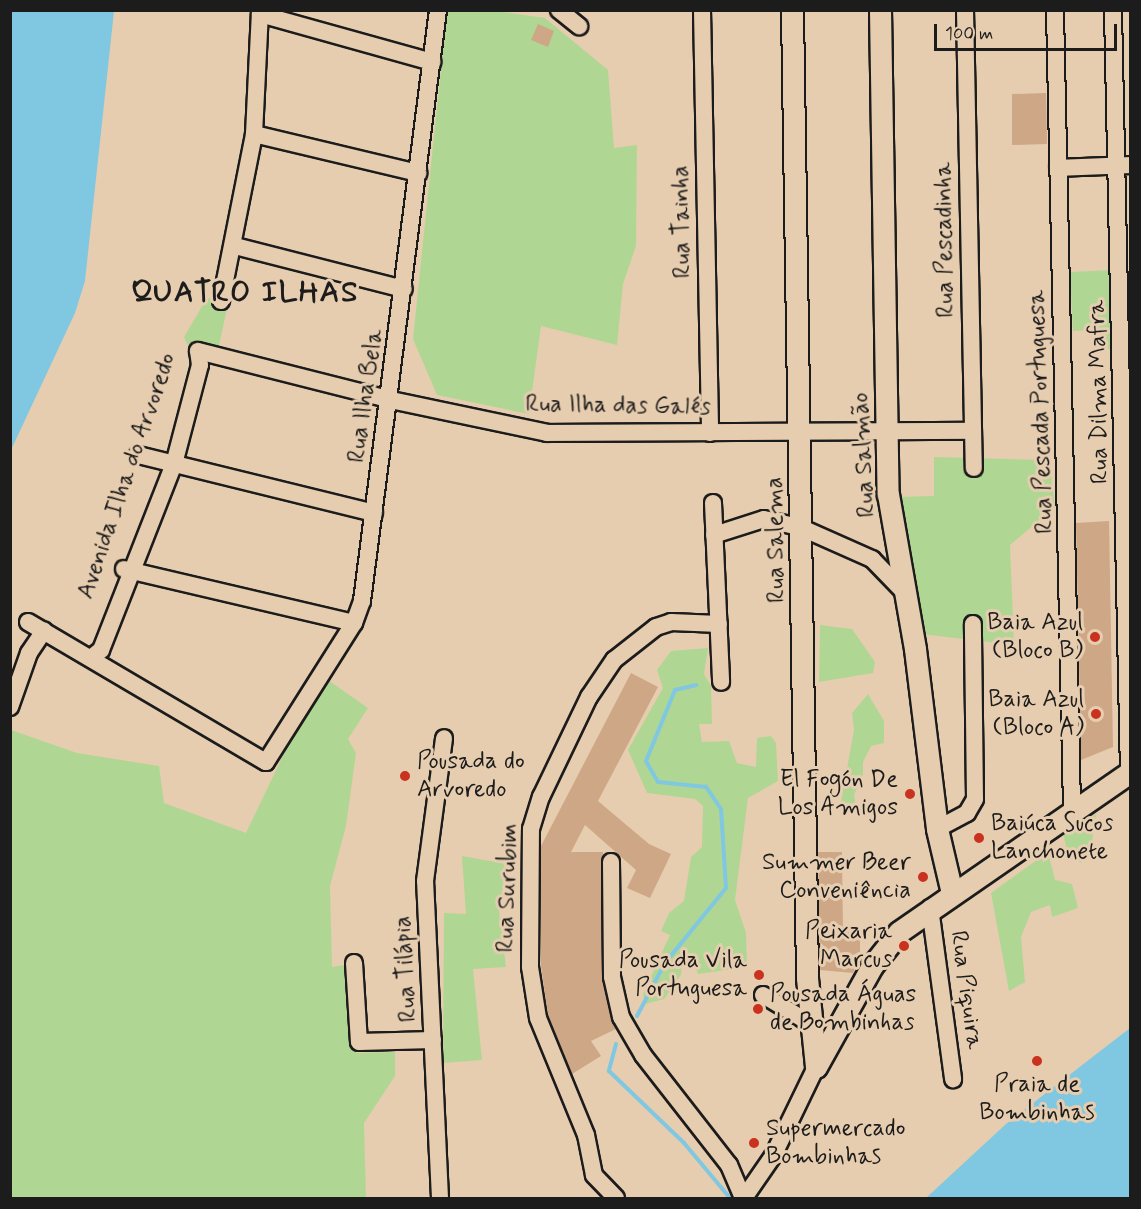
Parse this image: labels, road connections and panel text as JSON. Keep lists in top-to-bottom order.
{
  "streets": {
    "main road": ["Rua Salmão", "Rua Salema"],
    "street": [
      "Rua Tainha",
      "Rua Pescadinha",
      "Rua Dilma Mafra",
      "Rua Ilha Bela",
      "Rua Ilha das Galés",
      "Rua Pescada Portuguesa",
      "Avenida Ilha do Arvoredo",
      "Rua Surubim",
      "Rua Tilápia",
      "Rua Piquira"
    ]
  },
  "crossings": [
    ["Rua Tainha", "Rua Ilha das Galés"],
    ["Rua Pescadinha", "Rua Ilha das Galés"],
    ["Rua Ilha Bela", "Rua Ilha das Galés"],
    ["Rua Ilha Bela", "Avenida Ilha do Arvoredo"],
    ["Rua Ilha das Galés", "Rua Salmão"],
    ["Rua Ilha das Galés", "Avenida Ilha do Arvoredo"],
    ["Rua Ilha das Galés", "Rua Salema"]
  ],
  "districts": ["QUATRO ILHAS"],
  "places": [
    "Baia Azul (Bloco B)",
    "Baia Azul (Bloco A)",
    "Pousada do Arvoredo",
    "El Fogón De Los Amigos",
    "Baiúca Sucos Lanchonete",
    "Summer Beer Conveniência",
    "Peixaria Marcus",
    "Pousada Vila Portuguesa",
    "Pousada Águas de Bombinhas",
    "Praia de Bombinhas",
    "Supermercado Bombinhas"
  ],
  "scale_bar": "100 m"
}
